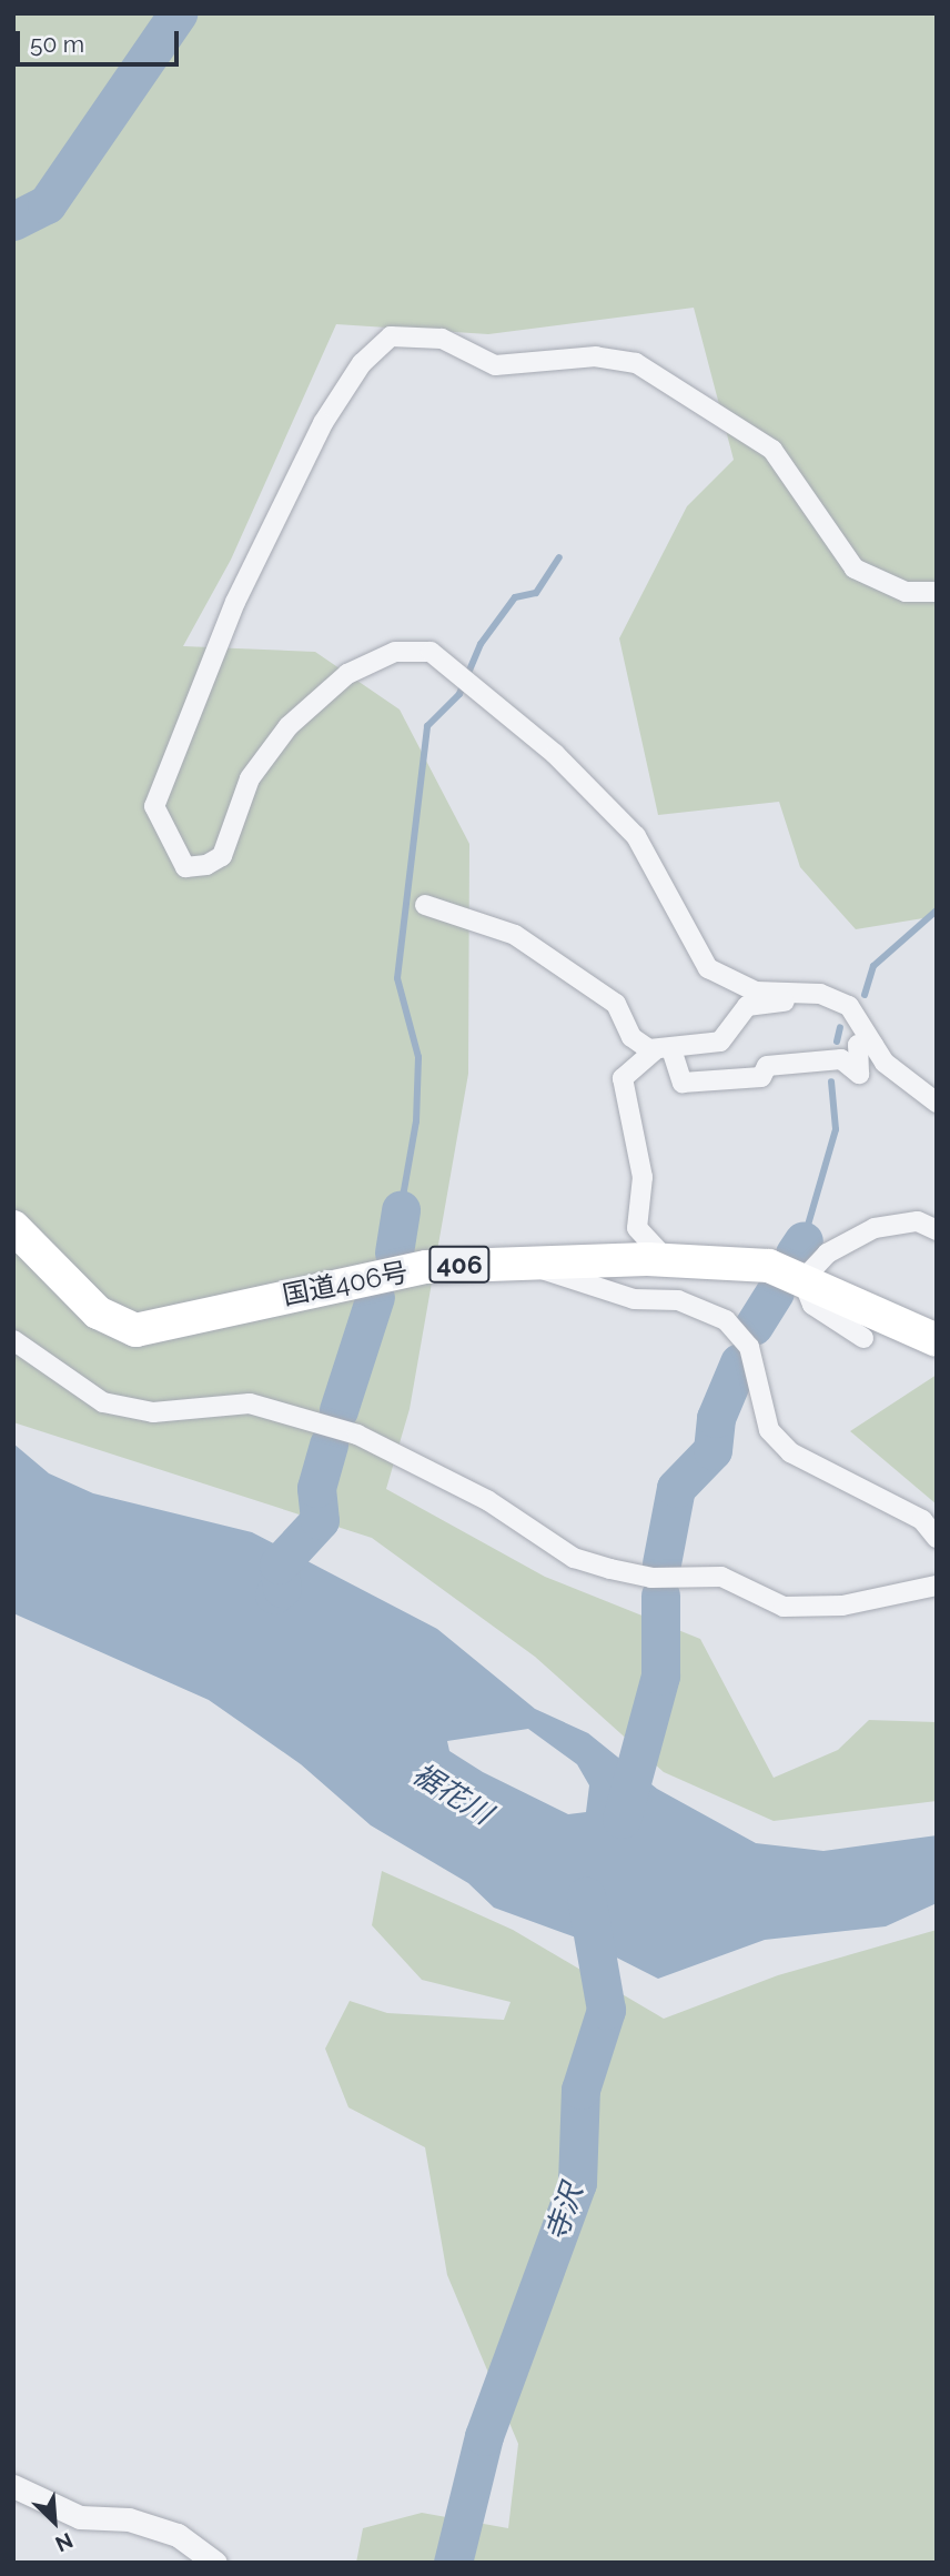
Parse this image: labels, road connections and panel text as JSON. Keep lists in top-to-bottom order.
{
  "streets": {
    "highway": ["406", "国道406号"]
  },
  "water": ["裾花川", "寺沢"],
  "scale_bar": "50 m",
  "north": "bottom right"
}
